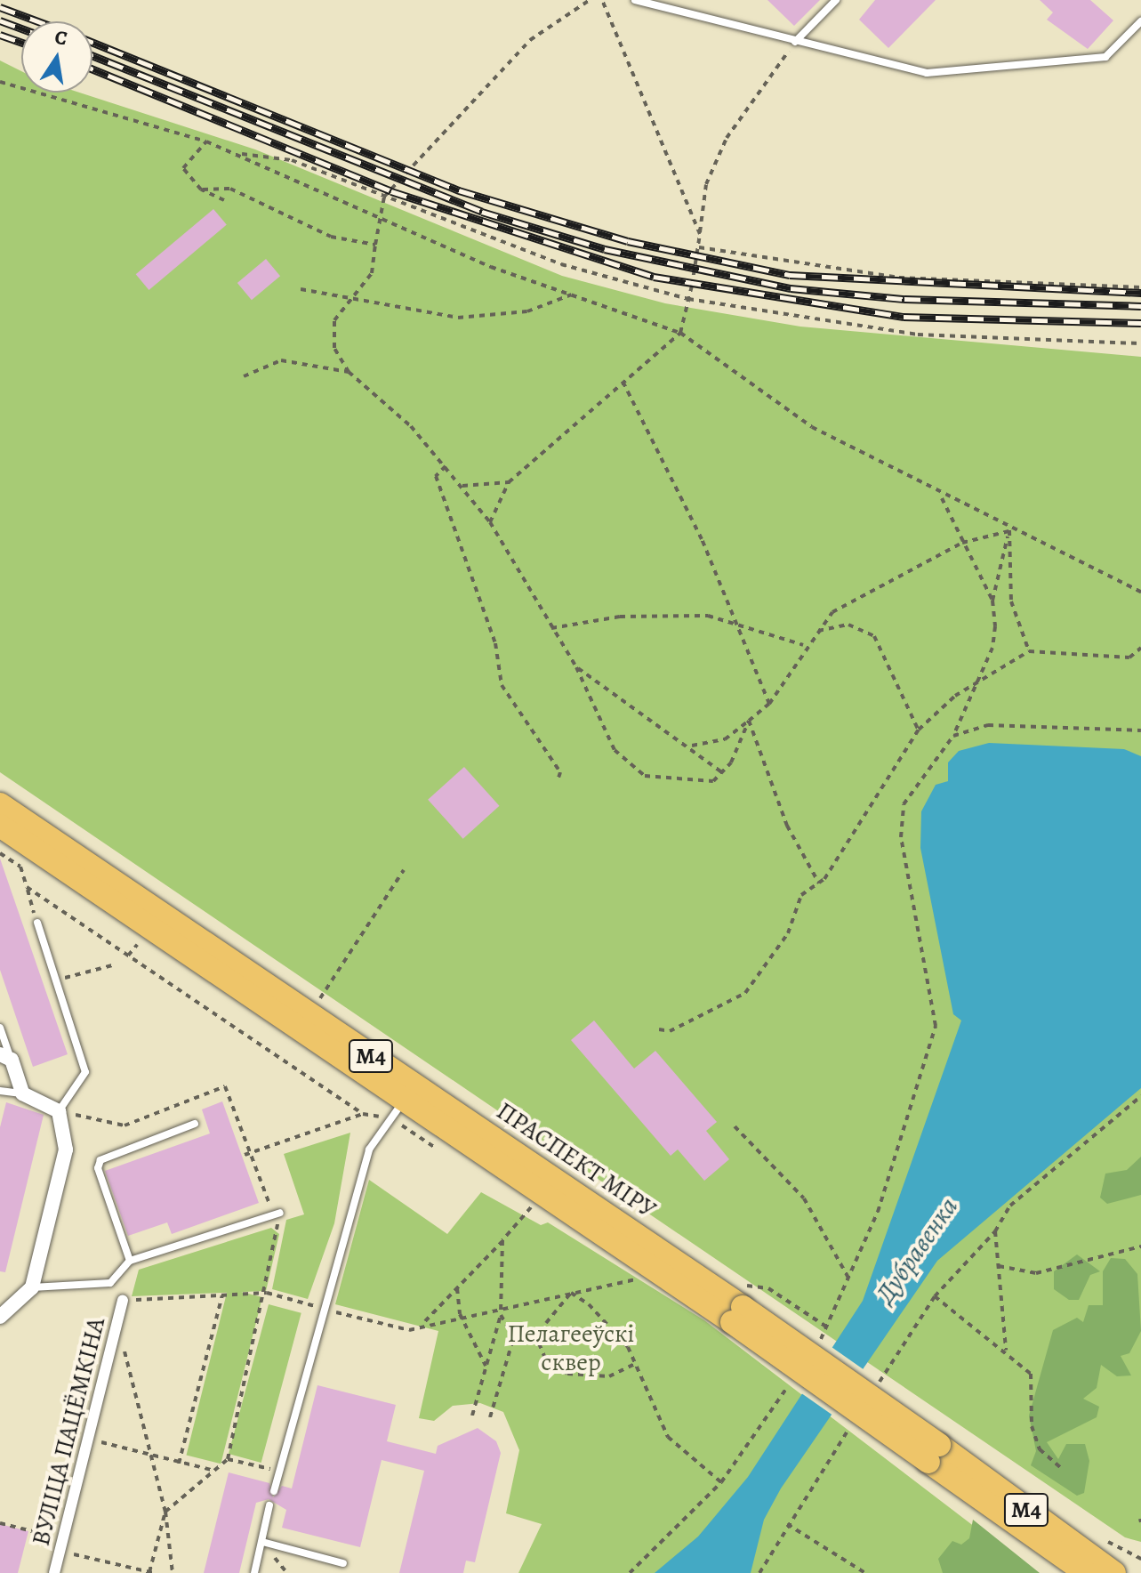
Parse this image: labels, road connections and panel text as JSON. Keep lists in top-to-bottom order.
{
  "streets": {
    "main road": ["М4", "ПРАСПЕКТ МІРУ"],
    "street": ["ВУЛІЦА ПАЦЁМКІНА"]
  },
  "water": ["Дубравенка"],
  "parks": ["Пелагееўскі сквер"],
  "north": "top"
}
